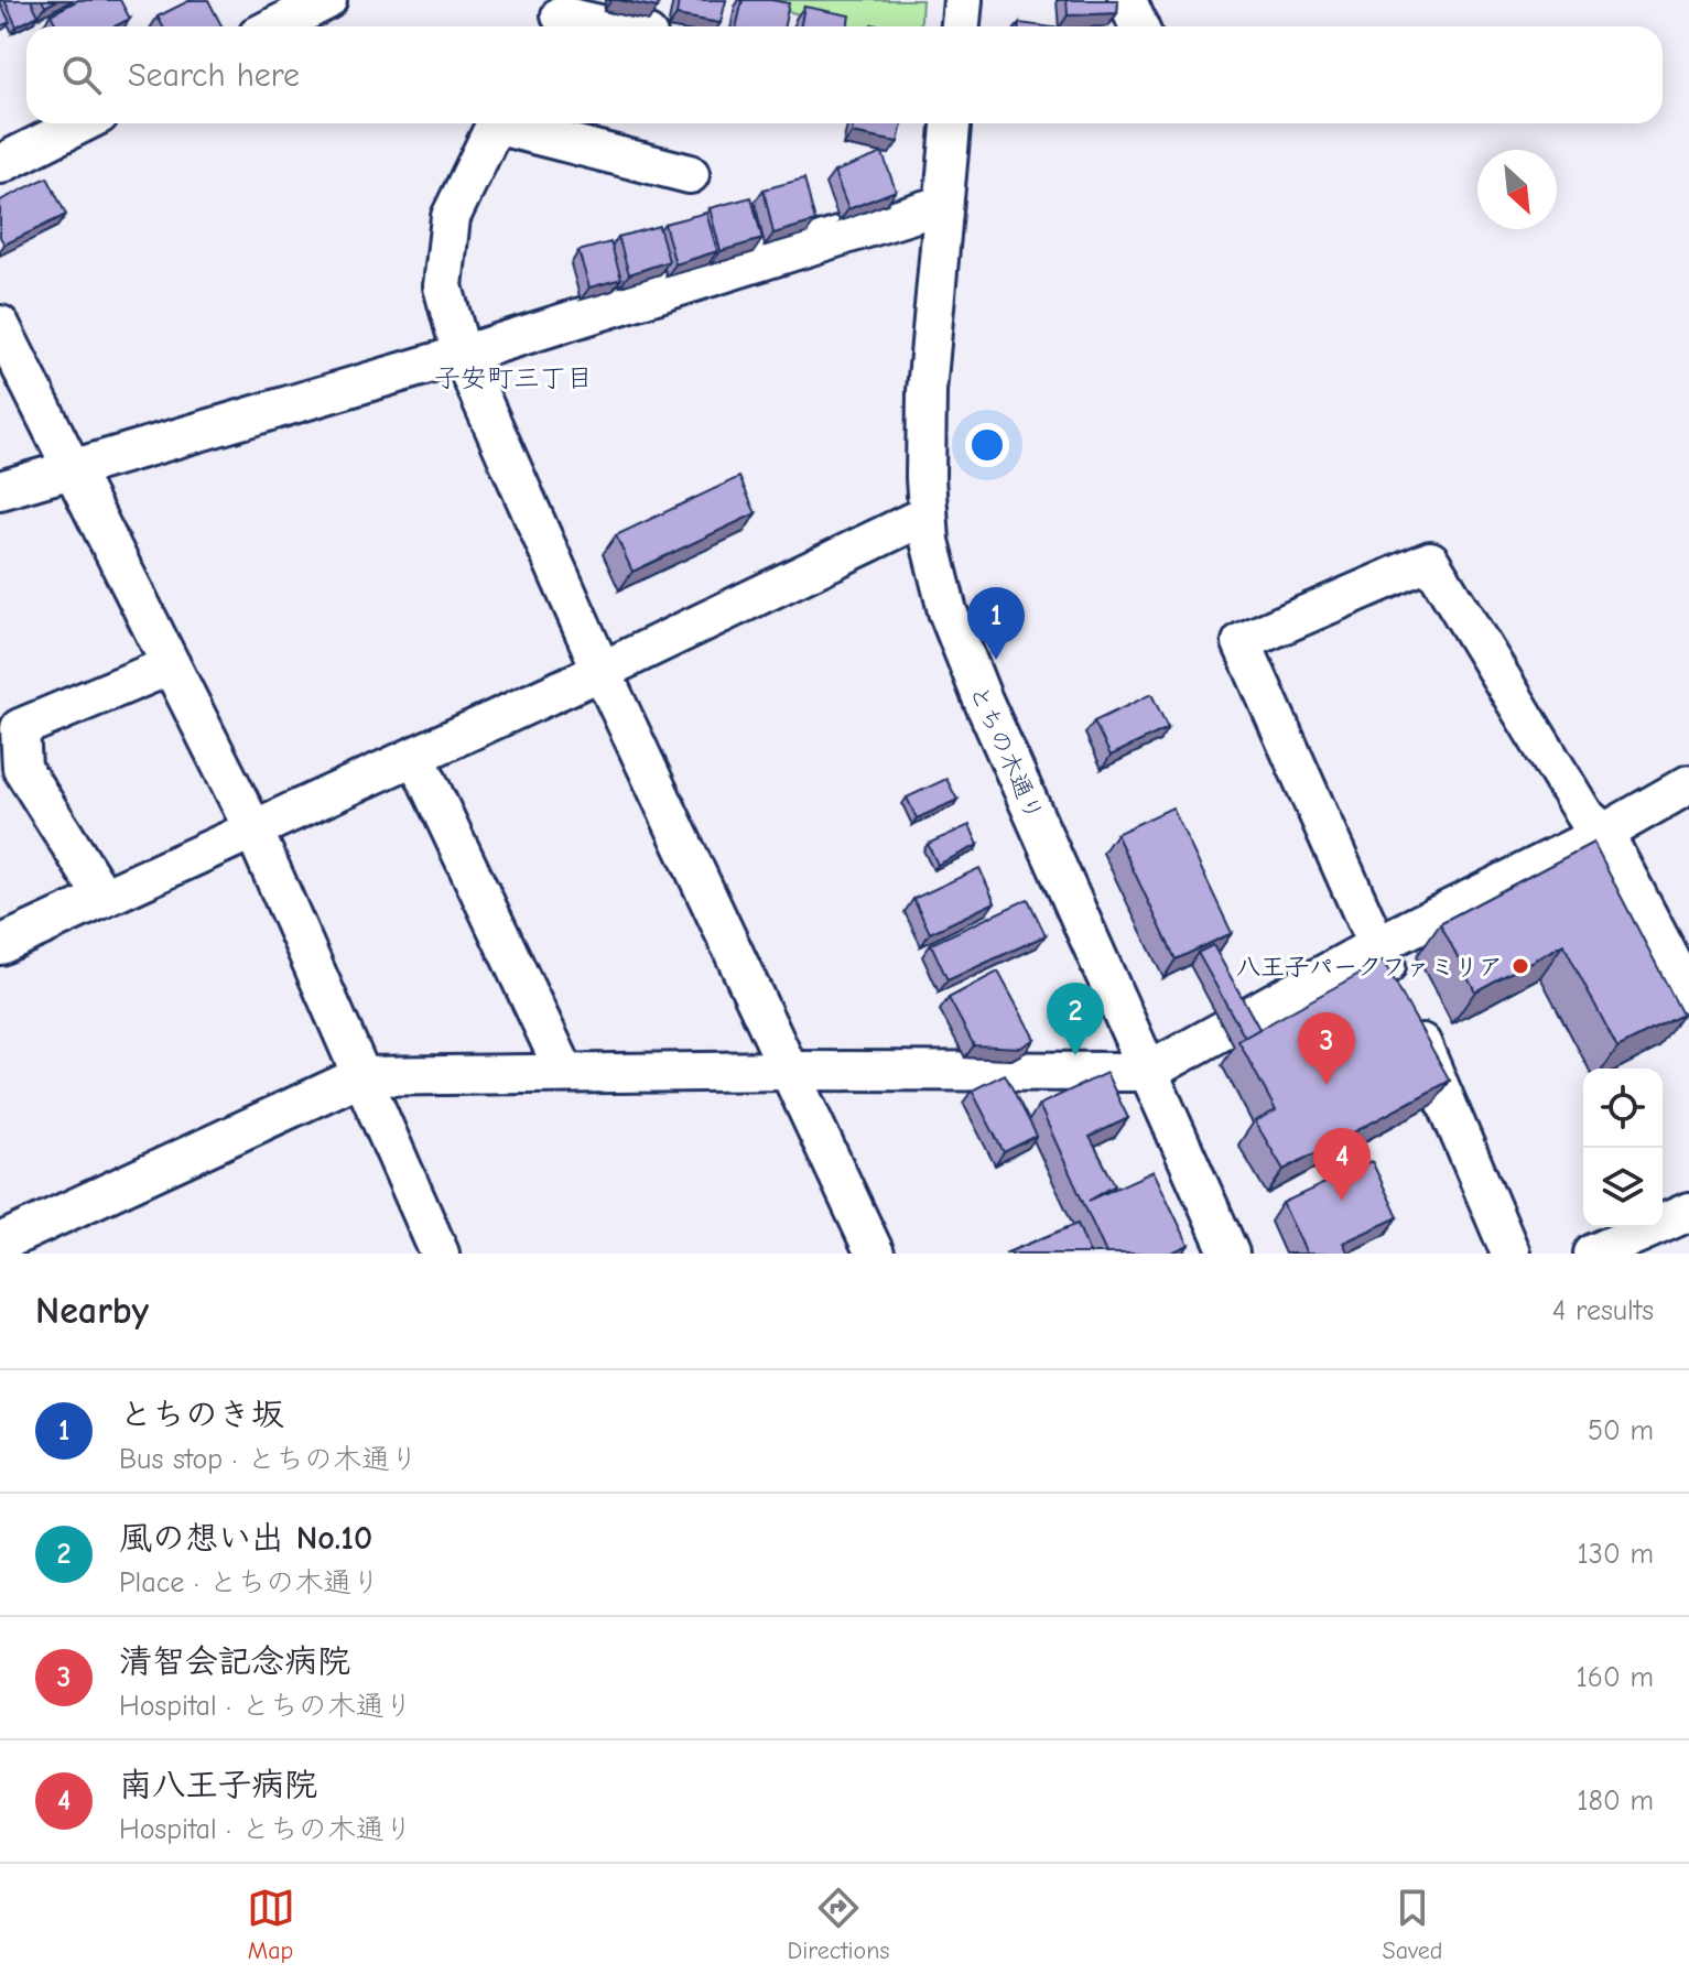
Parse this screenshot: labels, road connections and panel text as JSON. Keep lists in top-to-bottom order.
{
  "streets": {
    "street": ["とちの木通り"]
  },
  "districts": ["子安町三丁目"],
  "places": ["八王子パークファミリア"],
  "north": "bottom right",
  "page": {
    "search": "Search here",
    "pins": [
      "1",
      "2",
      "3",
      "4"
    ],
    "heading": ["Nearby", "4 results"],
    "list": [
      {
        "mark": "1",
        "name": "とちのき坂",
        "note": "Bus stop · とちの木通り",
        "value": "50 m"
      },
      {
        "mark": "2",
        "name": "風の想い出 No.10",
        "note": "Place · とちの木通り",
        "value": "130 m"
      },
      {
        "mark": "3",
        "name": "清智会記念病院",
        "note": "Hospital · とちの木通り",
        "value": "160 m"
      },
      {
        "mark": "4",
        "name": "南八王子病院",
        "note": "Hospital · とちの木通り",
        "value": "180 m"
      }
    ],
    "nav": ["Map", "Directions", "Saved"]
  }
}
